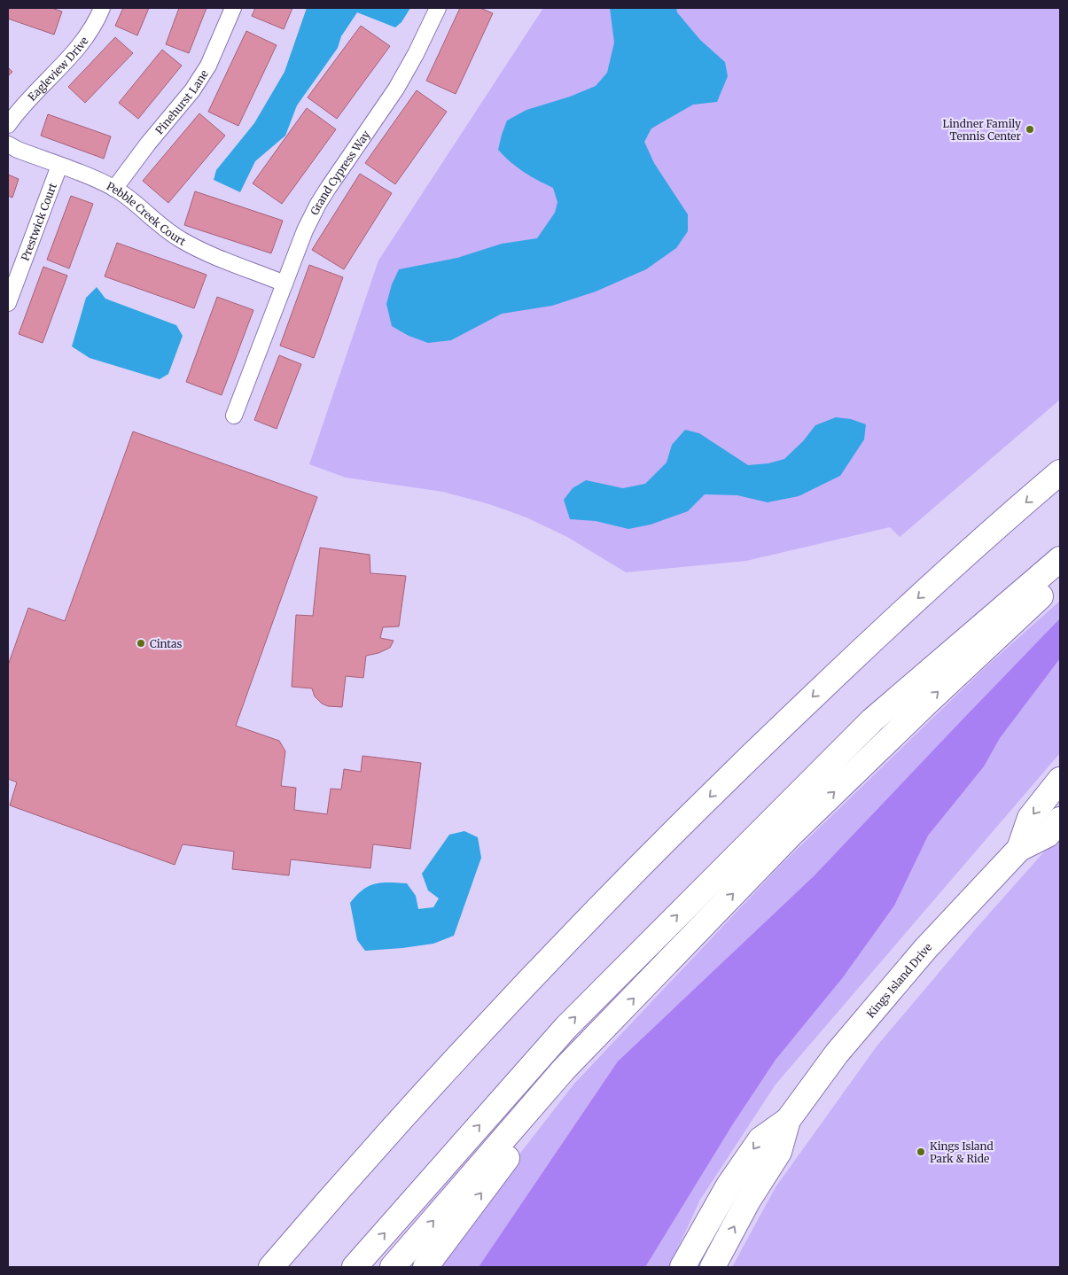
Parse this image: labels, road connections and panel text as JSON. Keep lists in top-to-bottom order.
{
  "streets": {
    "main road": ["Kings Island Drive"],
    "street": [
      "Eagleview Drive",
      "Pinehurst Lane",
      "Grand Cypress Way",
      "Pebble Creek Court",
      "Prestwick Court"
    ]
  },
  "crossings": [
    ["Pinehurst Lane", "Pebble Creek Court"],
    ["Grand Cypress Way", "Pebble Creek Court"],
    ["Pebble Creek Court", "Prestwick Court"]
  ],
  "places": ["Lindner Family Tennis Center", "Cintas", "Kings Island Park & Ride"]
}
